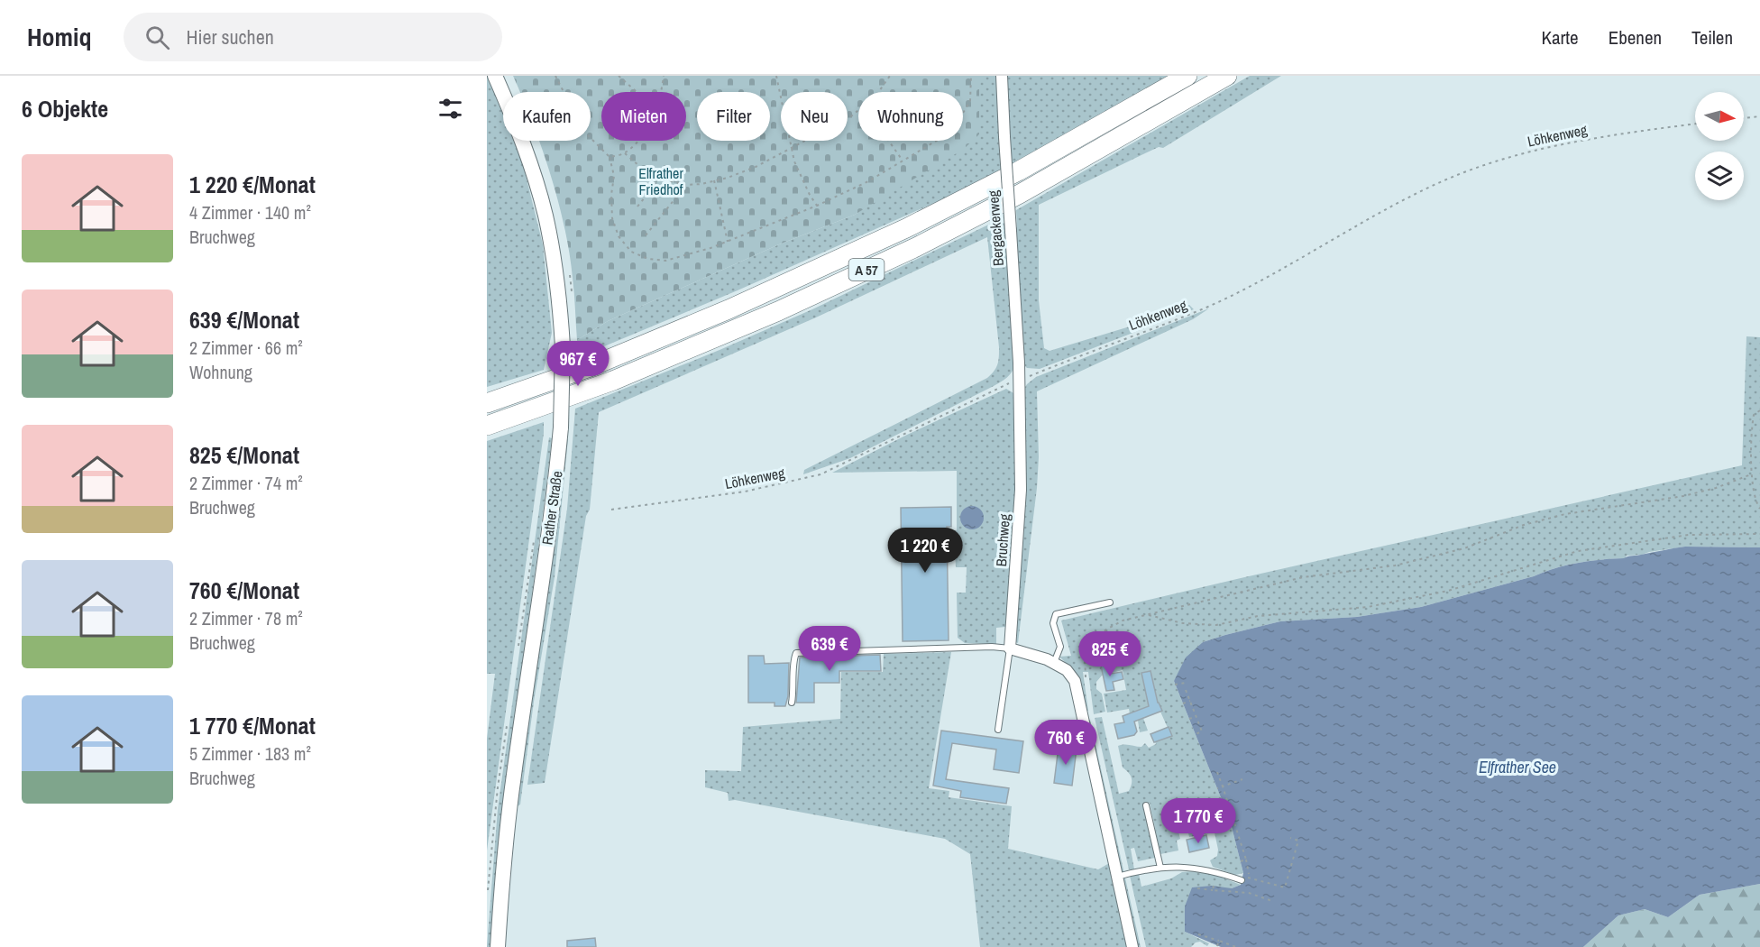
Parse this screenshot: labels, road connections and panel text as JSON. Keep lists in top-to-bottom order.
{
  "streets": {
    "highway": ["A 57"],
    "main road": ["Rather Straße"],
    "street": ["Bergackerweg", "Bruchweg"],
    "path": ["Löhkenweg"]
  },
  "crossings": [
    ["Löhkenweg", "Bergackerweg"],
    ["Löhkenweg", "Bruchweg"],
    ["Bergackerweg", "Bruchweg"]
  ],
  "water": ["Elfrather See"],
  "parks": ["Elfrather Friedhof"],
  "north": "right",
  "page": {
    "header": "Homiq",
    "search": "Hier suchen",
    "nav": ["Karte", "Ebenen", "Teilen"],
    "heading": "6 Objekte",
    "chip": [
      "Kaufen",
      "Mieten",
      "Filter",
      "Neu",
      "Wohnung"
    ],
    "list": [
      {
        "name": "1 220 €/Monat",
        "note": "4 Zimmer · 140 m² · Bruchweg"
      },
      {
        "name": "639 €/Monat",
        "note": "2 Zimmer · 66 m² · Wohnung"
      },
      {
        "name": "825 €/Monat",
        "note": "2 Zimmer · 74 m² · Bruchweg"
      },
      {
        "name": "760 €/Monat",
        "note": "2 Zimmer · 78 m² · Bruchweg"
      },
      {
        "name": "1 770 €/Monat",
        "note": "5 Zimmer · 183 m² · Bruchweg"
      }
    ],
    "price": [
      "967 €",
      "1 220 €",
      "639 €",
      "825 €",
      "760 €",
      "1 770 €"
    ]
  }
}
